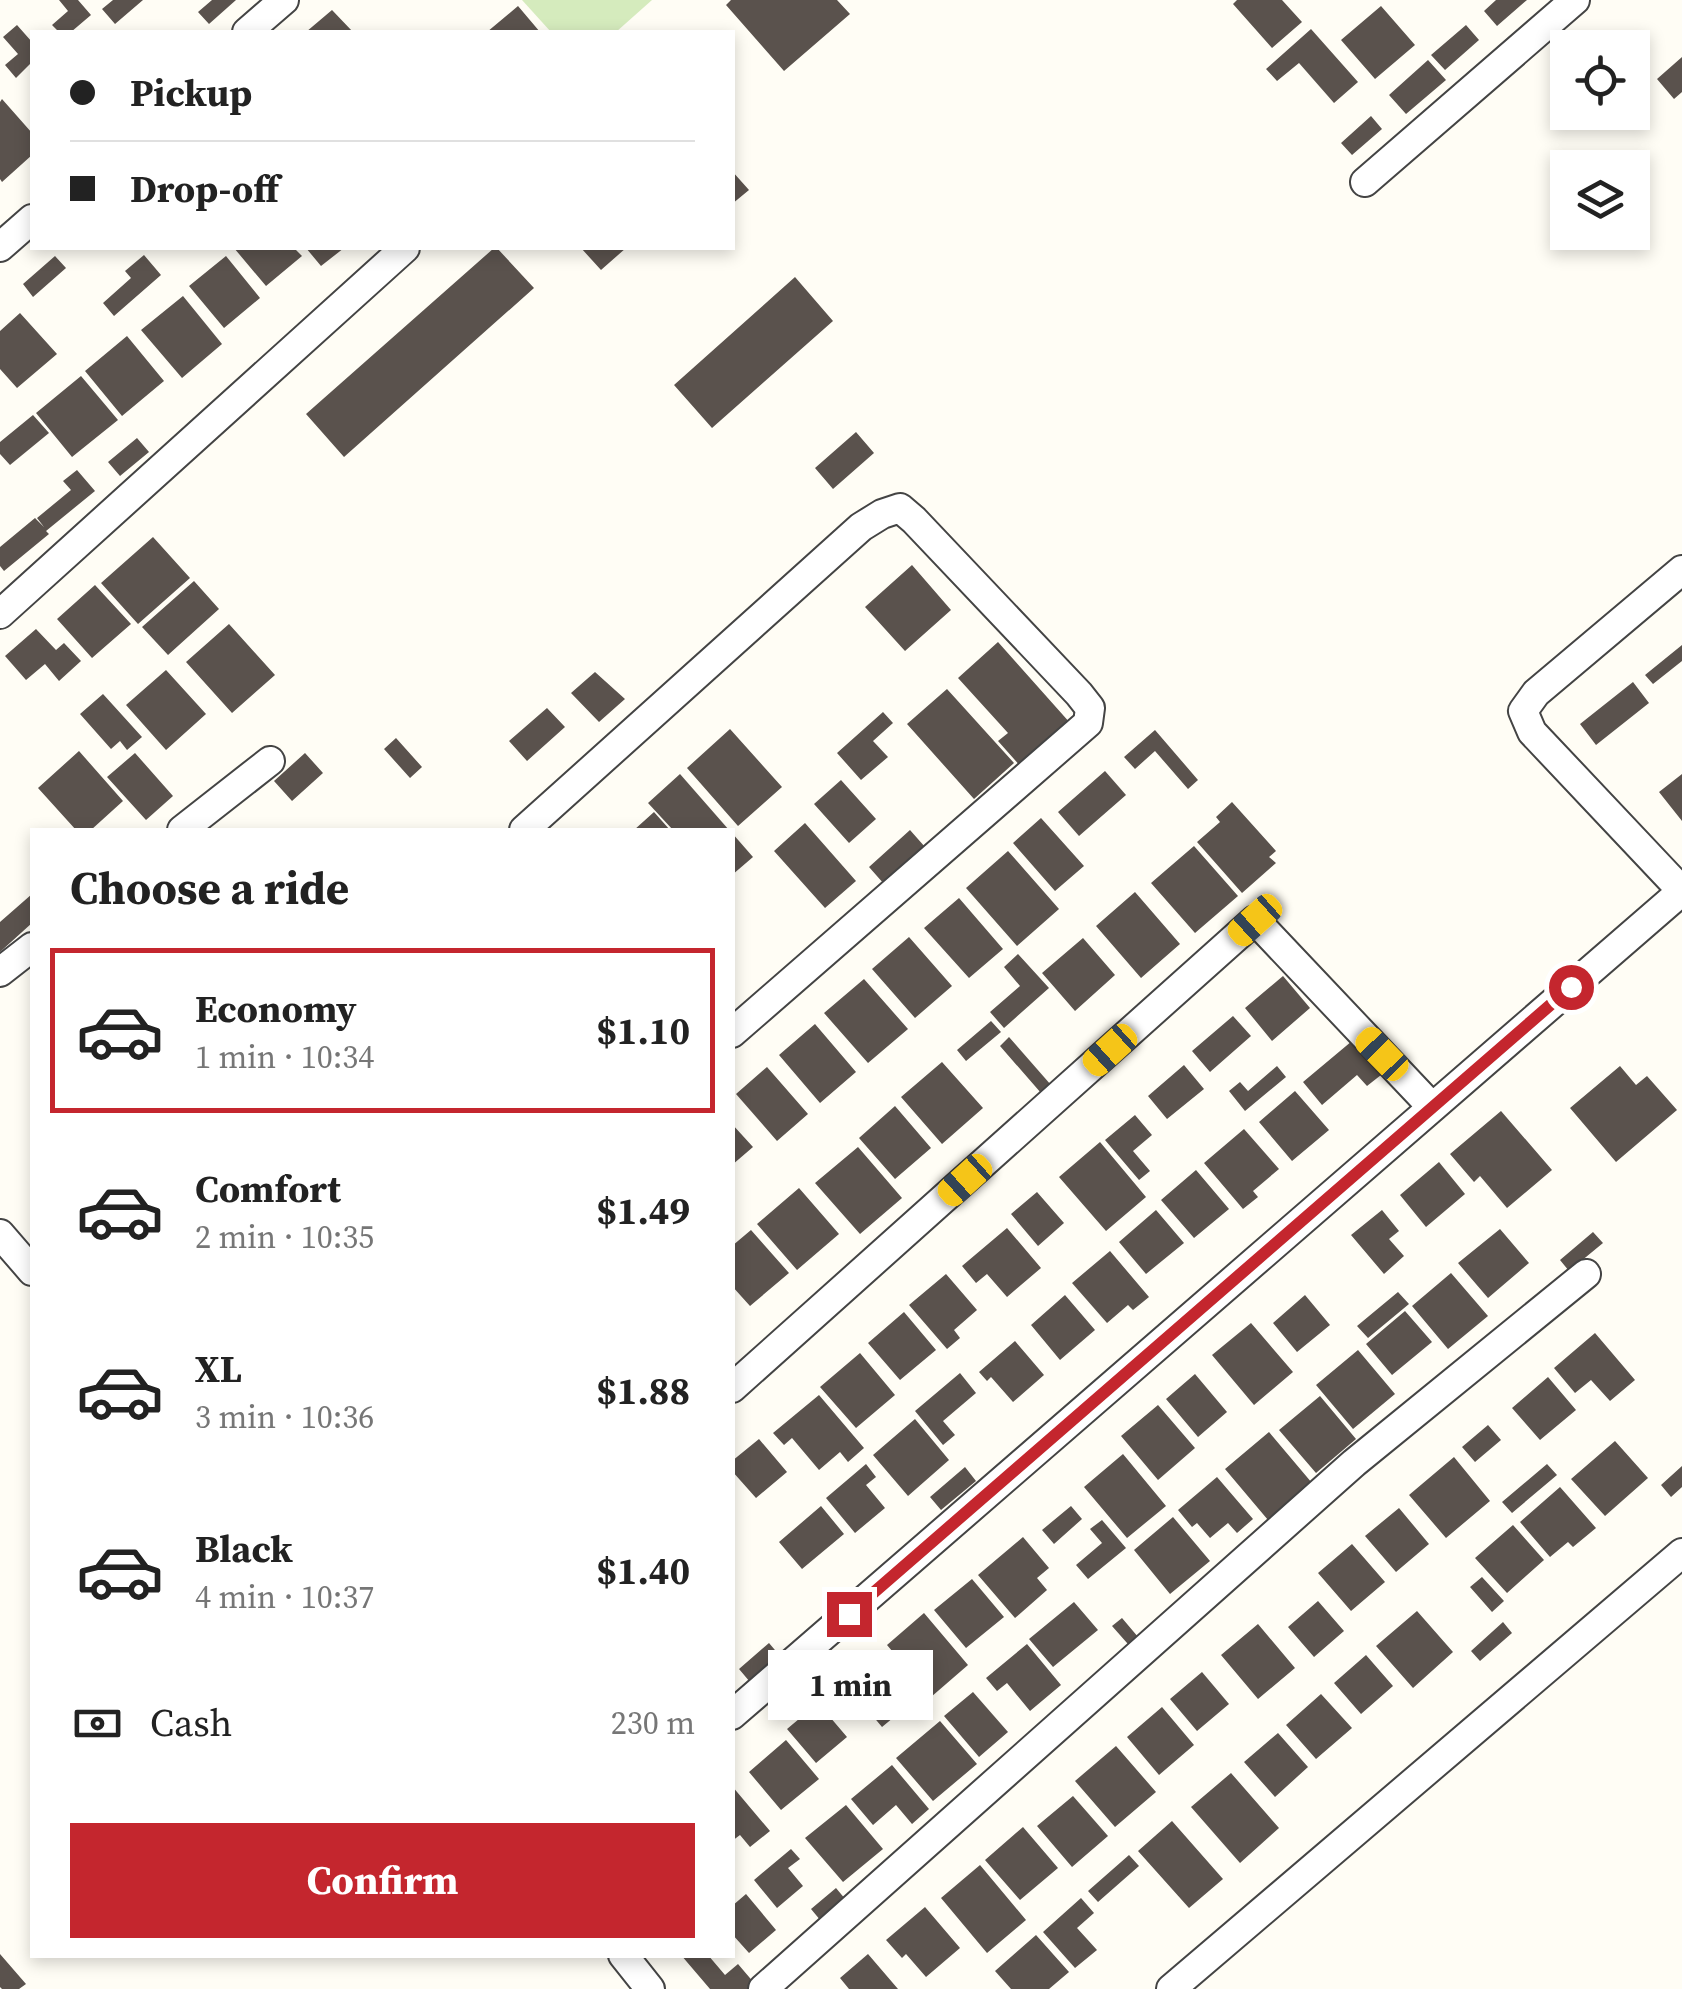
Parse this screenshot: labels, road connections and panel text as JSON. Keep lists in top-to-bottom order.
{
  "page": {
    "banner": ["Pickup", "Drop-off"],
    "heading": "Choose a ride",
    "list": [
      {
        "name": "Economy",
        "note": "1 min · 10:34",
        "value": "$1.10"
      },
      {
        "name": "Comfort",
        "note": "2 min · 10:35",
        "value": "$1.49"
      },
      {
        "name": "XL",
        "note": "3 min · 10:36",
        "value": "$1.88"
      },
      {
        "name": "Black",
        "note": "4 min · 10:37",
        "value": "$1.40"
      }
    ],
    "bubble": "1 min",
    "pay": ["Cash", "230 m"],
    "buttons": "Confirm"
  }
}
